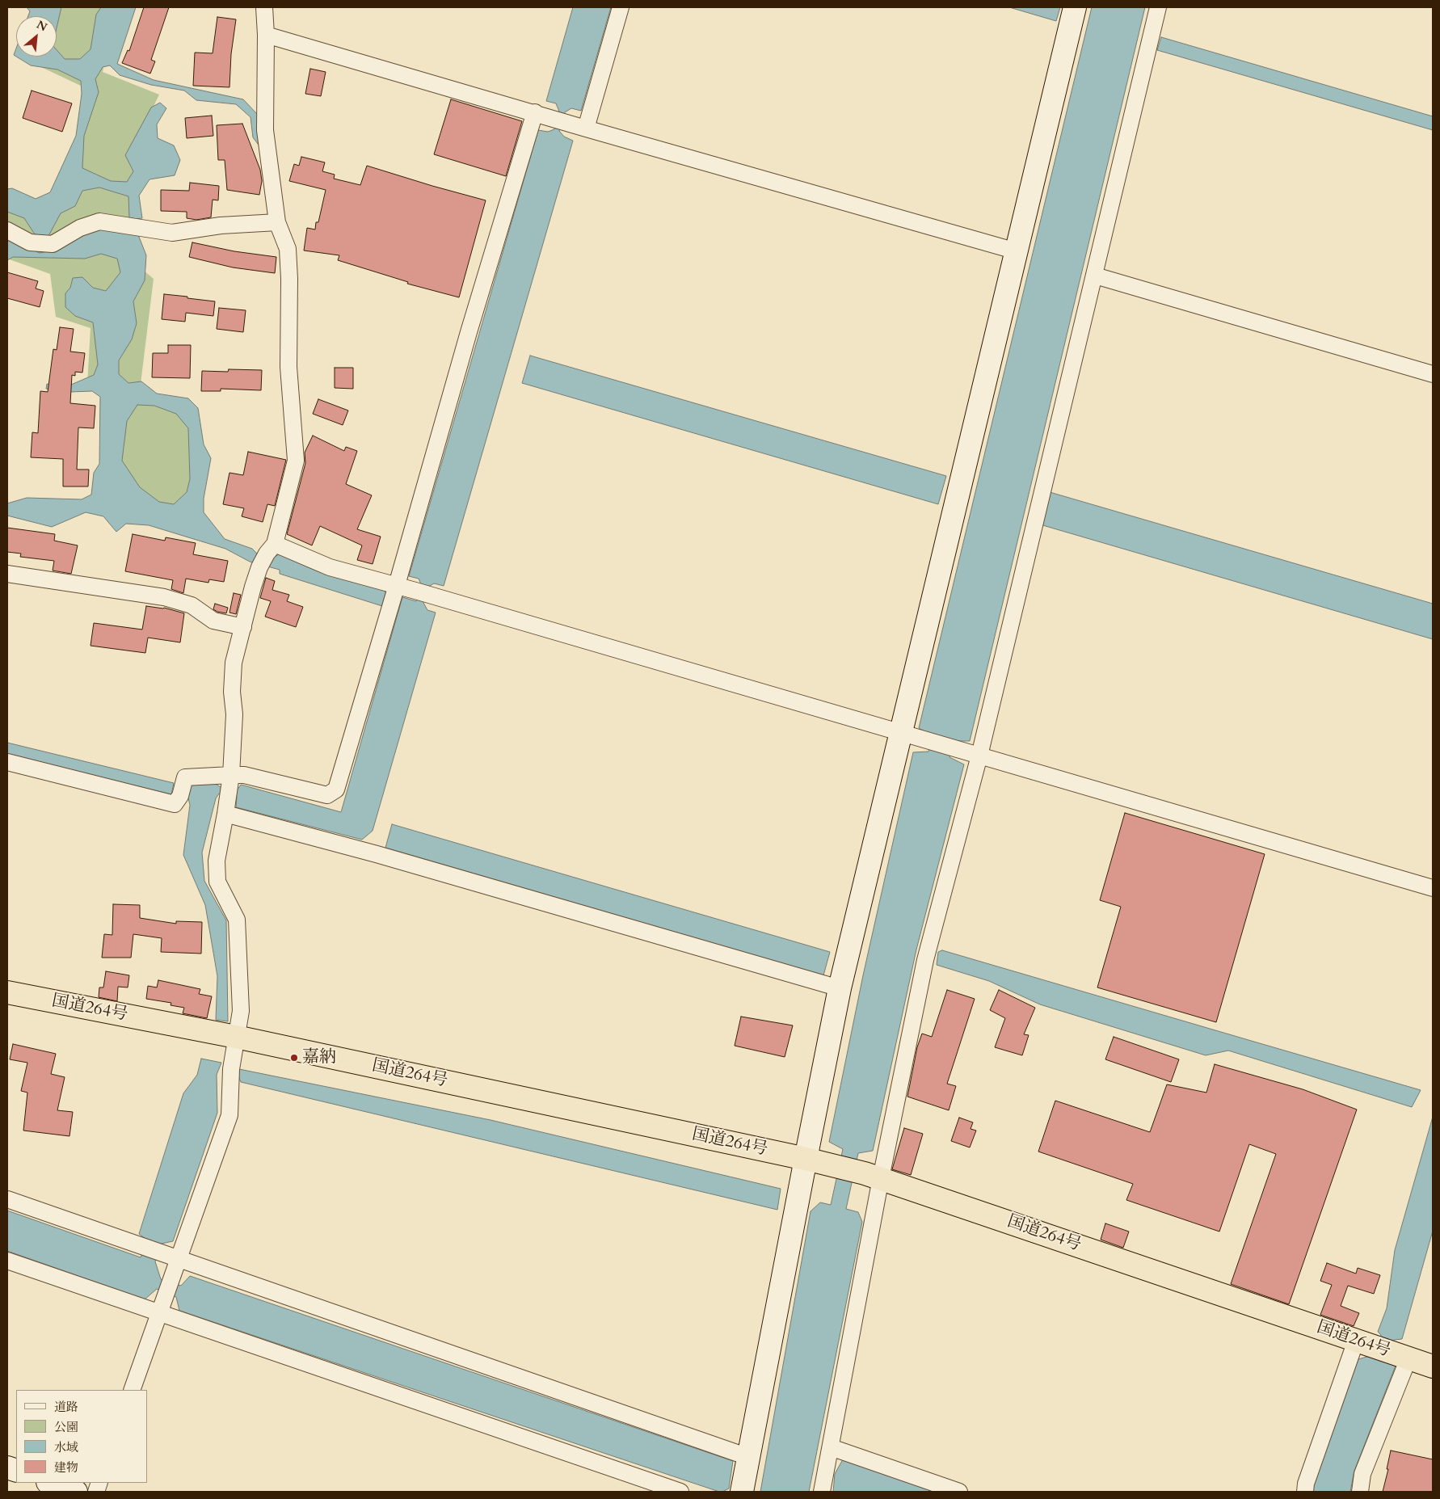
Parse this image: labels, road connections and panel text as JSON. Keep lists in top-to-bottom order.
{
  "streets": {
    "highway": ["国道264号"]
  },
  "places": ["嘉納"],
  "legend": [
    "道路",
    "公園",
    "水域",
    "建物"
  ],
  "north": "top right"
}
